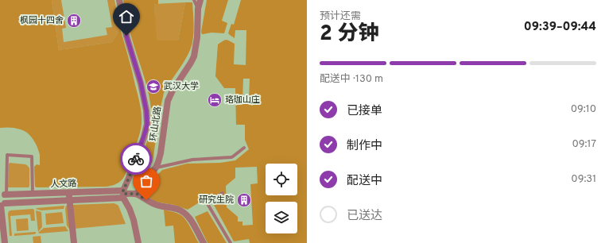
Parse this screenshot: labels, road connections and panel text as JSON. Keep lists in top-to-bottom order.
{
  "streets": {
    "street": ["环山北路", "人文路"]
  },
  "places": {
    "building": ["枫园十四舍", "研究生院"],
    "school or university": ["武汉大学"],
    "hotel": ["珞珈山庄"]
  },
  "page": {
    "heading": ["2 分钟", "预计还需", "09:39–09:44"],
    "bar": "配送中 · 130 m",
    "list": [
      ["已接单", "09:10"],
      ["制作中", "09:17"],
      ["配送中", "09:31"],
      "已送达"
    ]
  }
}
